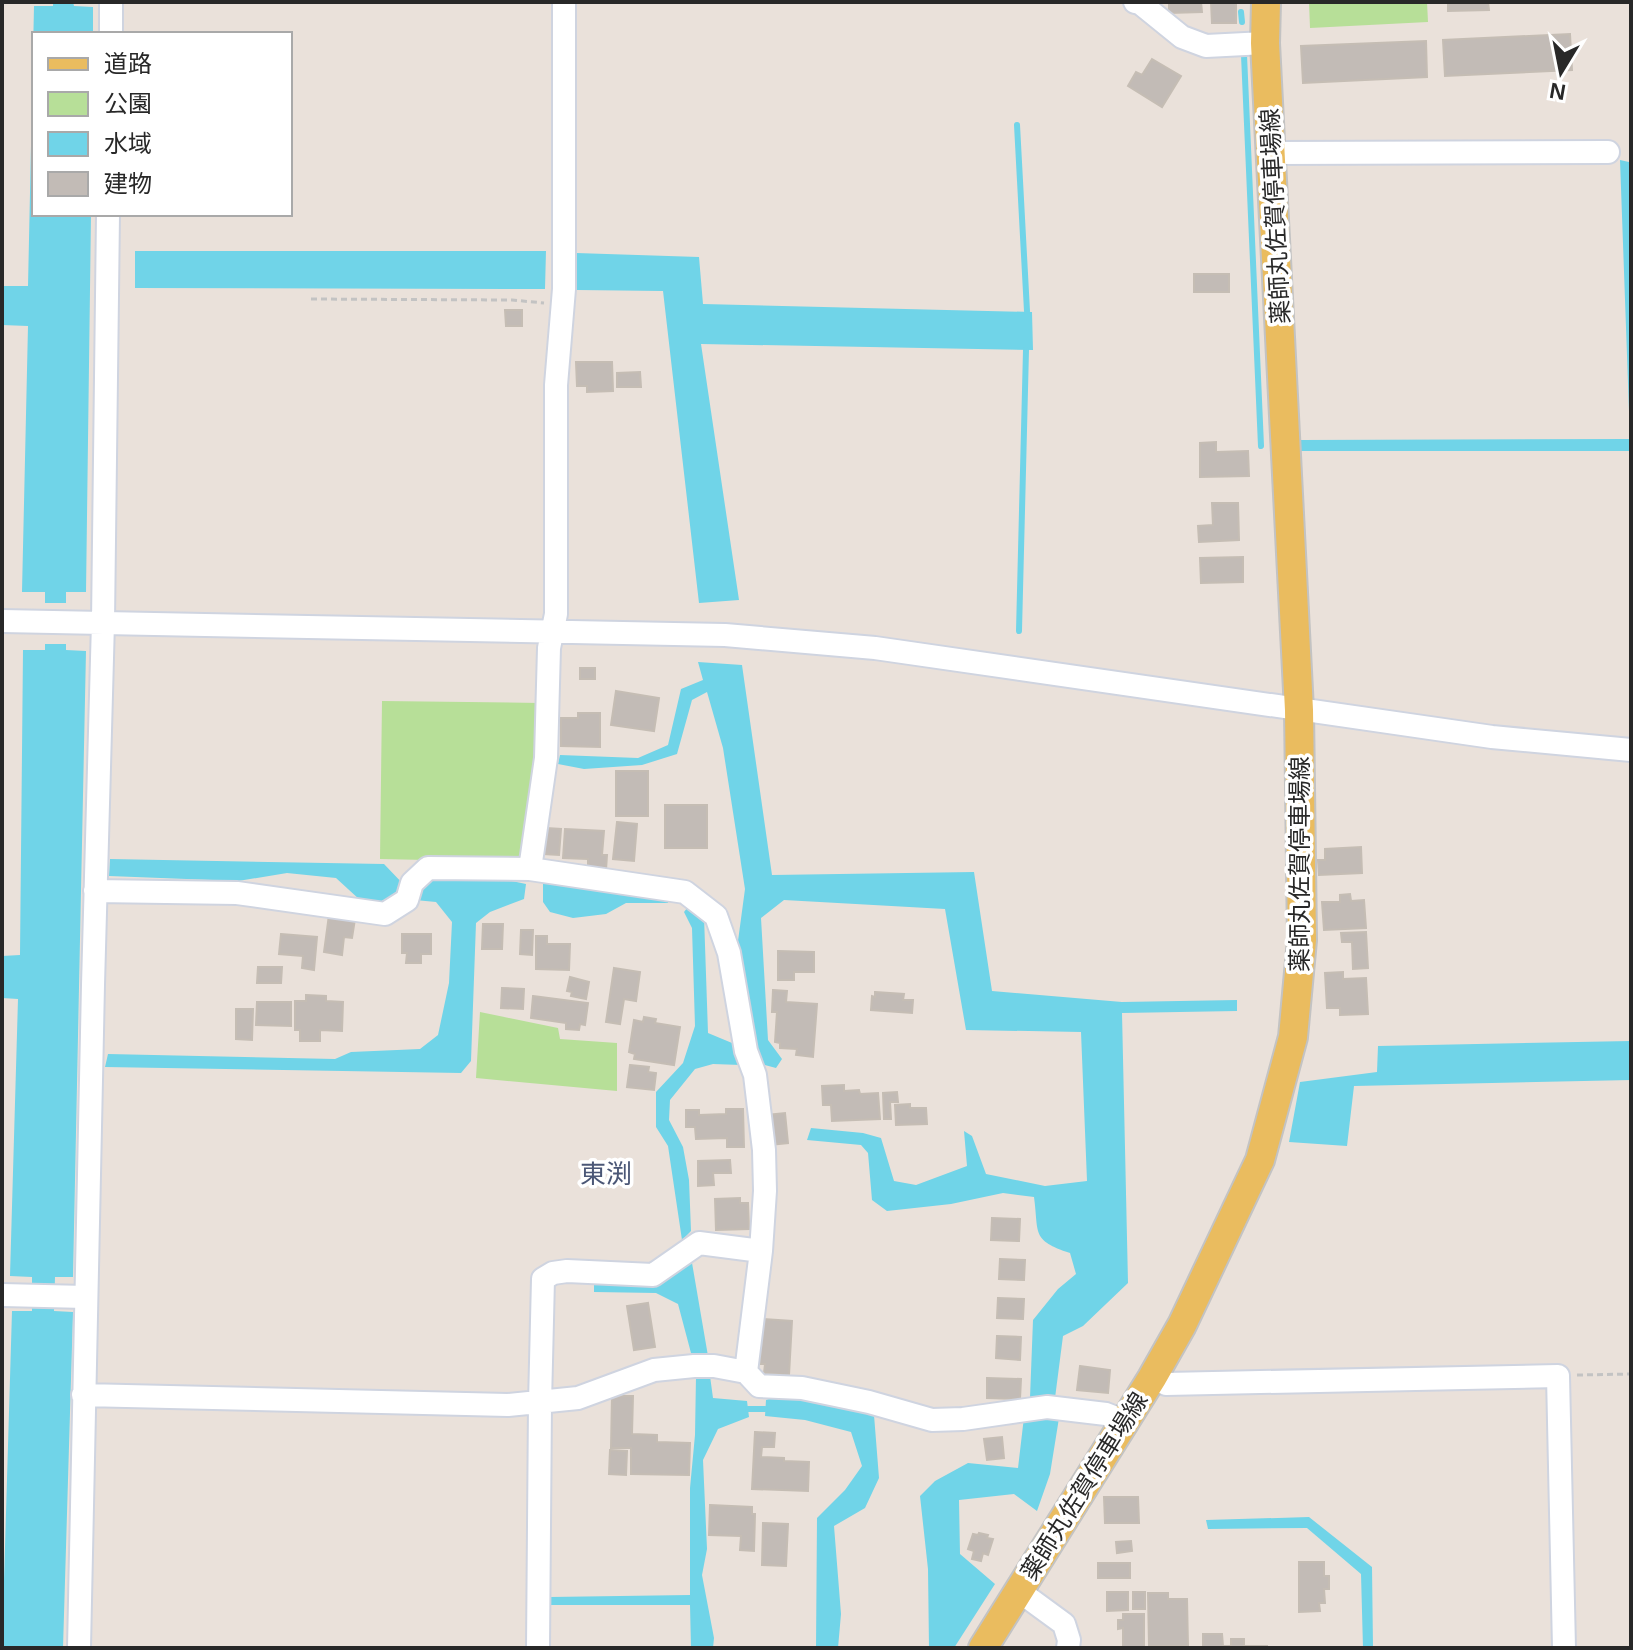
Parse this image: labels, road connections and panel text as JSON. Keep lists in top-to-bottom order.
{
  "streets": {
    "main road": ["薬師丸佐賀停車場線"]
  },
  "districts": ["東渕"],
  "legend": [
    "道路",
    "公園",
    "水域",
    "建物"
  ],
  "north": "bottom"
}
